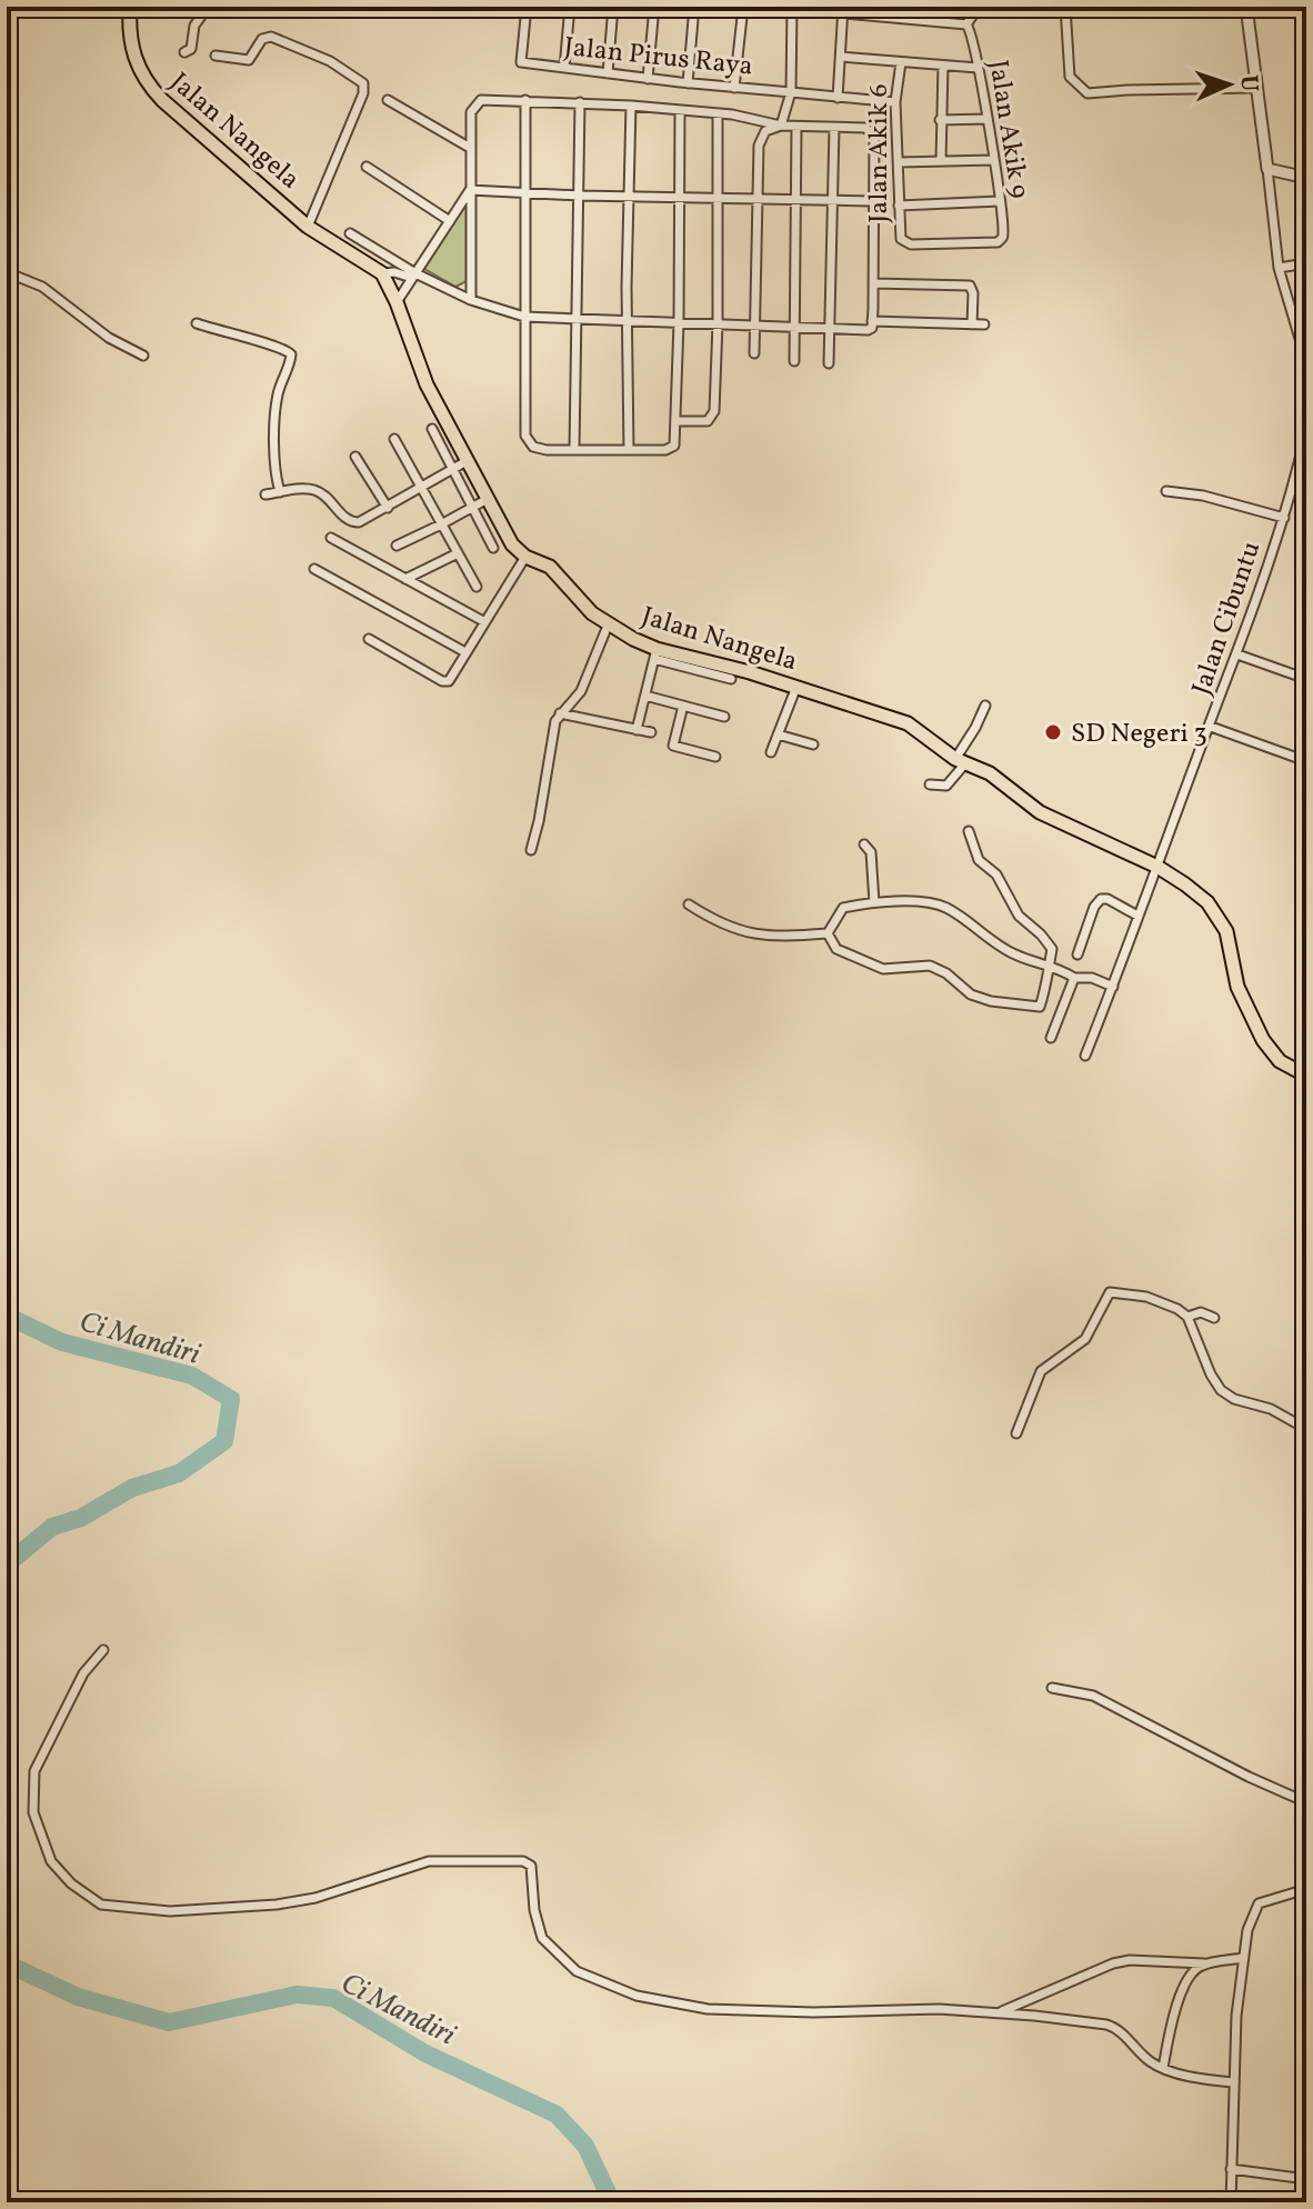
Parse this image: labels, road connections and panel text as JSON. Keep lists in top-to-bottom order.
{
  "streets": {
    "main road": ["Jalan Nangela"],
    "street": [
      "Jalan Pirus Raya",
      "Jalan Akik 9",
      "Jalan Akik 6",
      "Jalan Cibuntu"
    ]
  },
  "crossings": [
    ["Jalan Pirus Raya", "Jalan Akik 6"],
    ["Jalan Akik 9", "Jalan Akik 6"],
    ["Jalan Nangela", "Jalan Cibuntu"]
  ],
  "water": ["Ci Mandiri"],
  "places": ["SD Negeri 3"],
  "north": "right"
}
